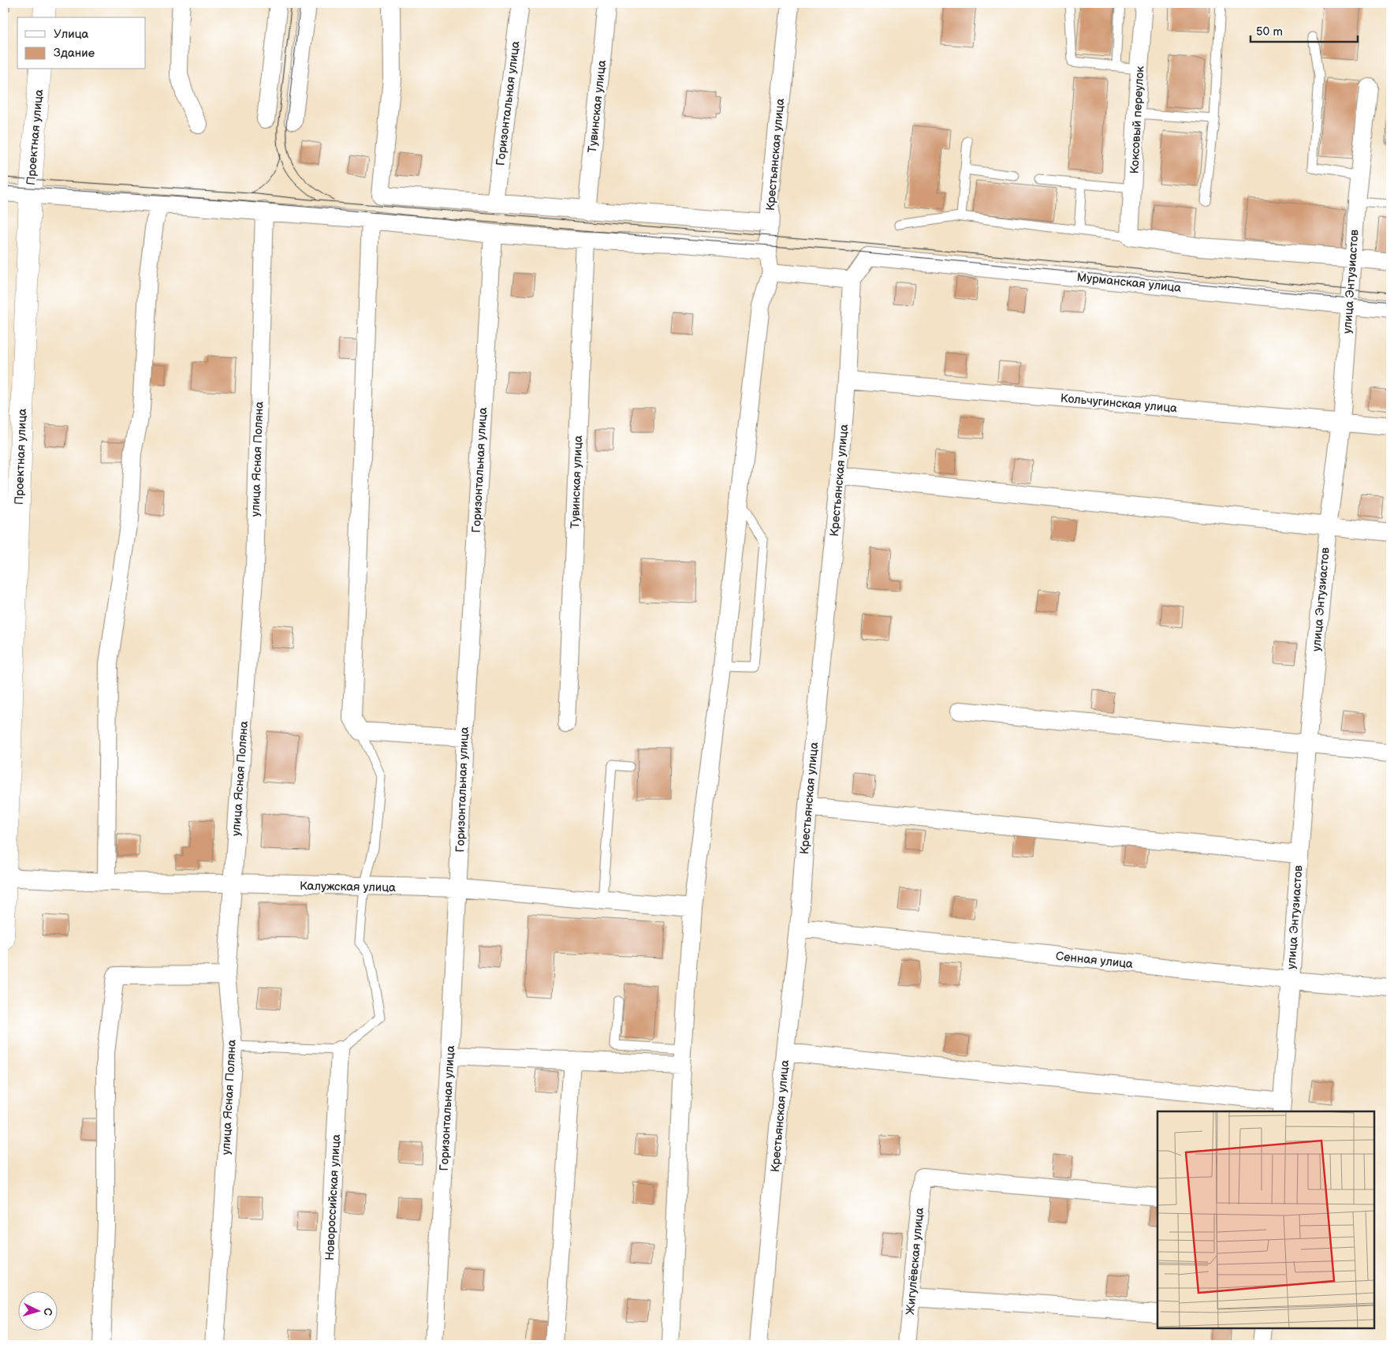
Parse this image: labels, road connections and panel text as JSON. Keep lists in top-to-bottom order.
{
  "streets": {
    "main road": ["Проектная улица"],
    "street": [
      "Горизонтальная улица",
      "Тувинская улица",
      "Коксовый переулок",
      "Крестьянская улица",
      "улица Энтузиастов",
      "Мурманская улица",
      "Кольчугинская улица",
      "улица Ясная Поляна",
      "Калужская улица",
      "Сенная улица",
      "Новороссийская улица",
      "Жигулёвская улица"
    ]
  },
  "crossings": [
    ["Горизонтальная улица", "Калужская улица"],
    ["Проектная улица", "Калужская улица"],
    ["Крестьянская улица", "Мурманская улица"],
    ["Крестьянская улица", "Кольчугинская улица"],
    ["Крестьянская улица", "Калужская улица"],
    ["Крестьянская улица", "Сенная улица"],
    ["улица Энтузиастов", "Мурманская улица"],
    ["улица Энтузиастов", "Кольчугинская улица"],
    ["улица Энтузиастов", "Сенная улица"],
    ["улица Ясная Поляна", "Калужская улица"]
  ],
  "legend": ["Улица", "Здание"],
  "scale_bar": "50 m",
  "north": "right"
}
